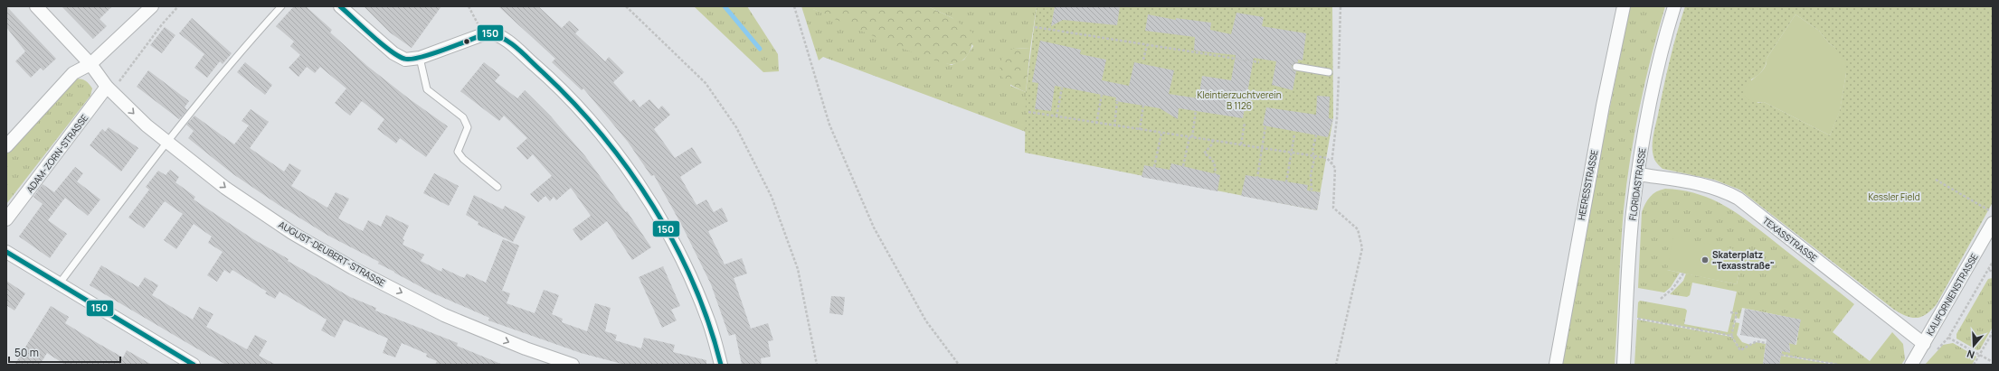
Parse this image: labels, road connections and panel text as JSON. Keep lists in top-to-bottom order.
{
  "streets": {
    "street": [
      "ADAM-ZORN-STRASSE",
      "FLORIDASTRASSE",
      "HEERESSTRASSE",
      "TEXASSTRASSE",
      "AUGUST-DEUBERT-STRASSE",
      "KALIFORNIENSTRASSE"
    ]
  },
  "crossings": [
    ["ADAM-ZORN-STRASSE", "AUGUST-DEUBERT-STRASSE"],
    ["FLORIDASTRASSE", "TEXASSTRASSE"],
    ["TEXASSTRASSE", "KALIFORNIENSTRASSE"]
  ],
  "one_way": ["AUGUST-DEUBERT-STRASSE"],
  "parks": ["Kleintierzuchtverein B 1126", "Kessler Field"],
  "places": ["Skaterplatz \"Texasstraße\""],
  "lines": ["transit line 150"],
  "scale_bar": "50 m",
  "north": "bottom"
}
